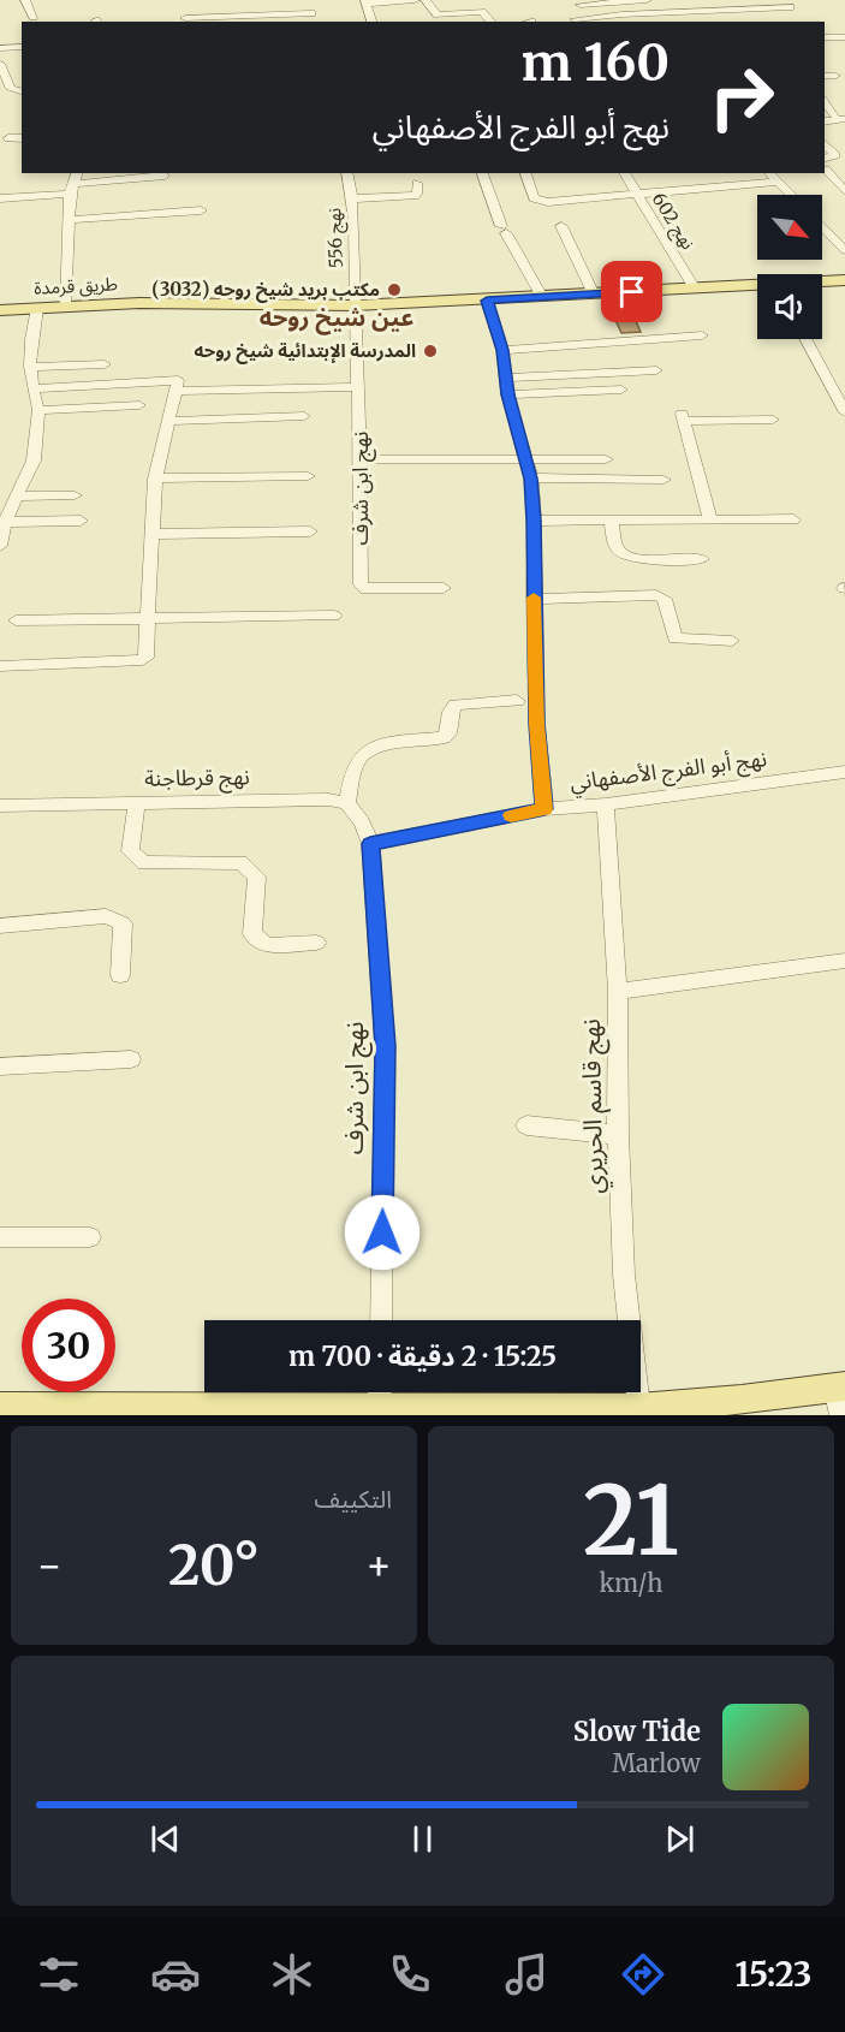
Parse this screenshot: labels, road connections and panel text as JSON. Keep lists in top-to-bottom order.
{
  "streets": {
    "main road": ["طريق قرمدة"],
    "street": [
      "نهج 602",
      "نهج 556",
      "نهج ابن شرف",
      "نهج أبو الفرج الأصفهاني",
      "نهج قرطاجنة",
      "نهج قاسم الحريري"
    ]
  },
  "crossings": [
    ["نهج 602", "طريق قرمدة"],
    ["نهج 556", "طريق قرمدة"],
    ["نهج 556", "نهج ابن شرف"],
    ["طريق قرمدة", "نهج ابن شرف"],
    ["نهج ابن شرف", "نهج أبو الفرج الأصفهاني"],
    ["نهج أبو الفرج الأصفهاني", "نهج قاسم الحريري"]
  ],
  "districts": ["عين شيخ روحه"],
  "places": ["مكتب بريد شيخ روحه (3032)", "المدرسة الإبتدائية شيخ روحه"],
  "north": "bottom right",
  "page": {
    "turn": ["160 m", "نهج أبو الفرج الأصفهاني"],
    "limit": "30",
    "trip": "15:25 · 2 دقيقة · 700 m",
    "tile": [
      ["21", "km/h"],
      "التكييف"
    ],
    "heat": ["−", "20°", "+"],
    "song": ["Slow Tide", "Marlow"],
    "tabs": "15:23"
  }
}
